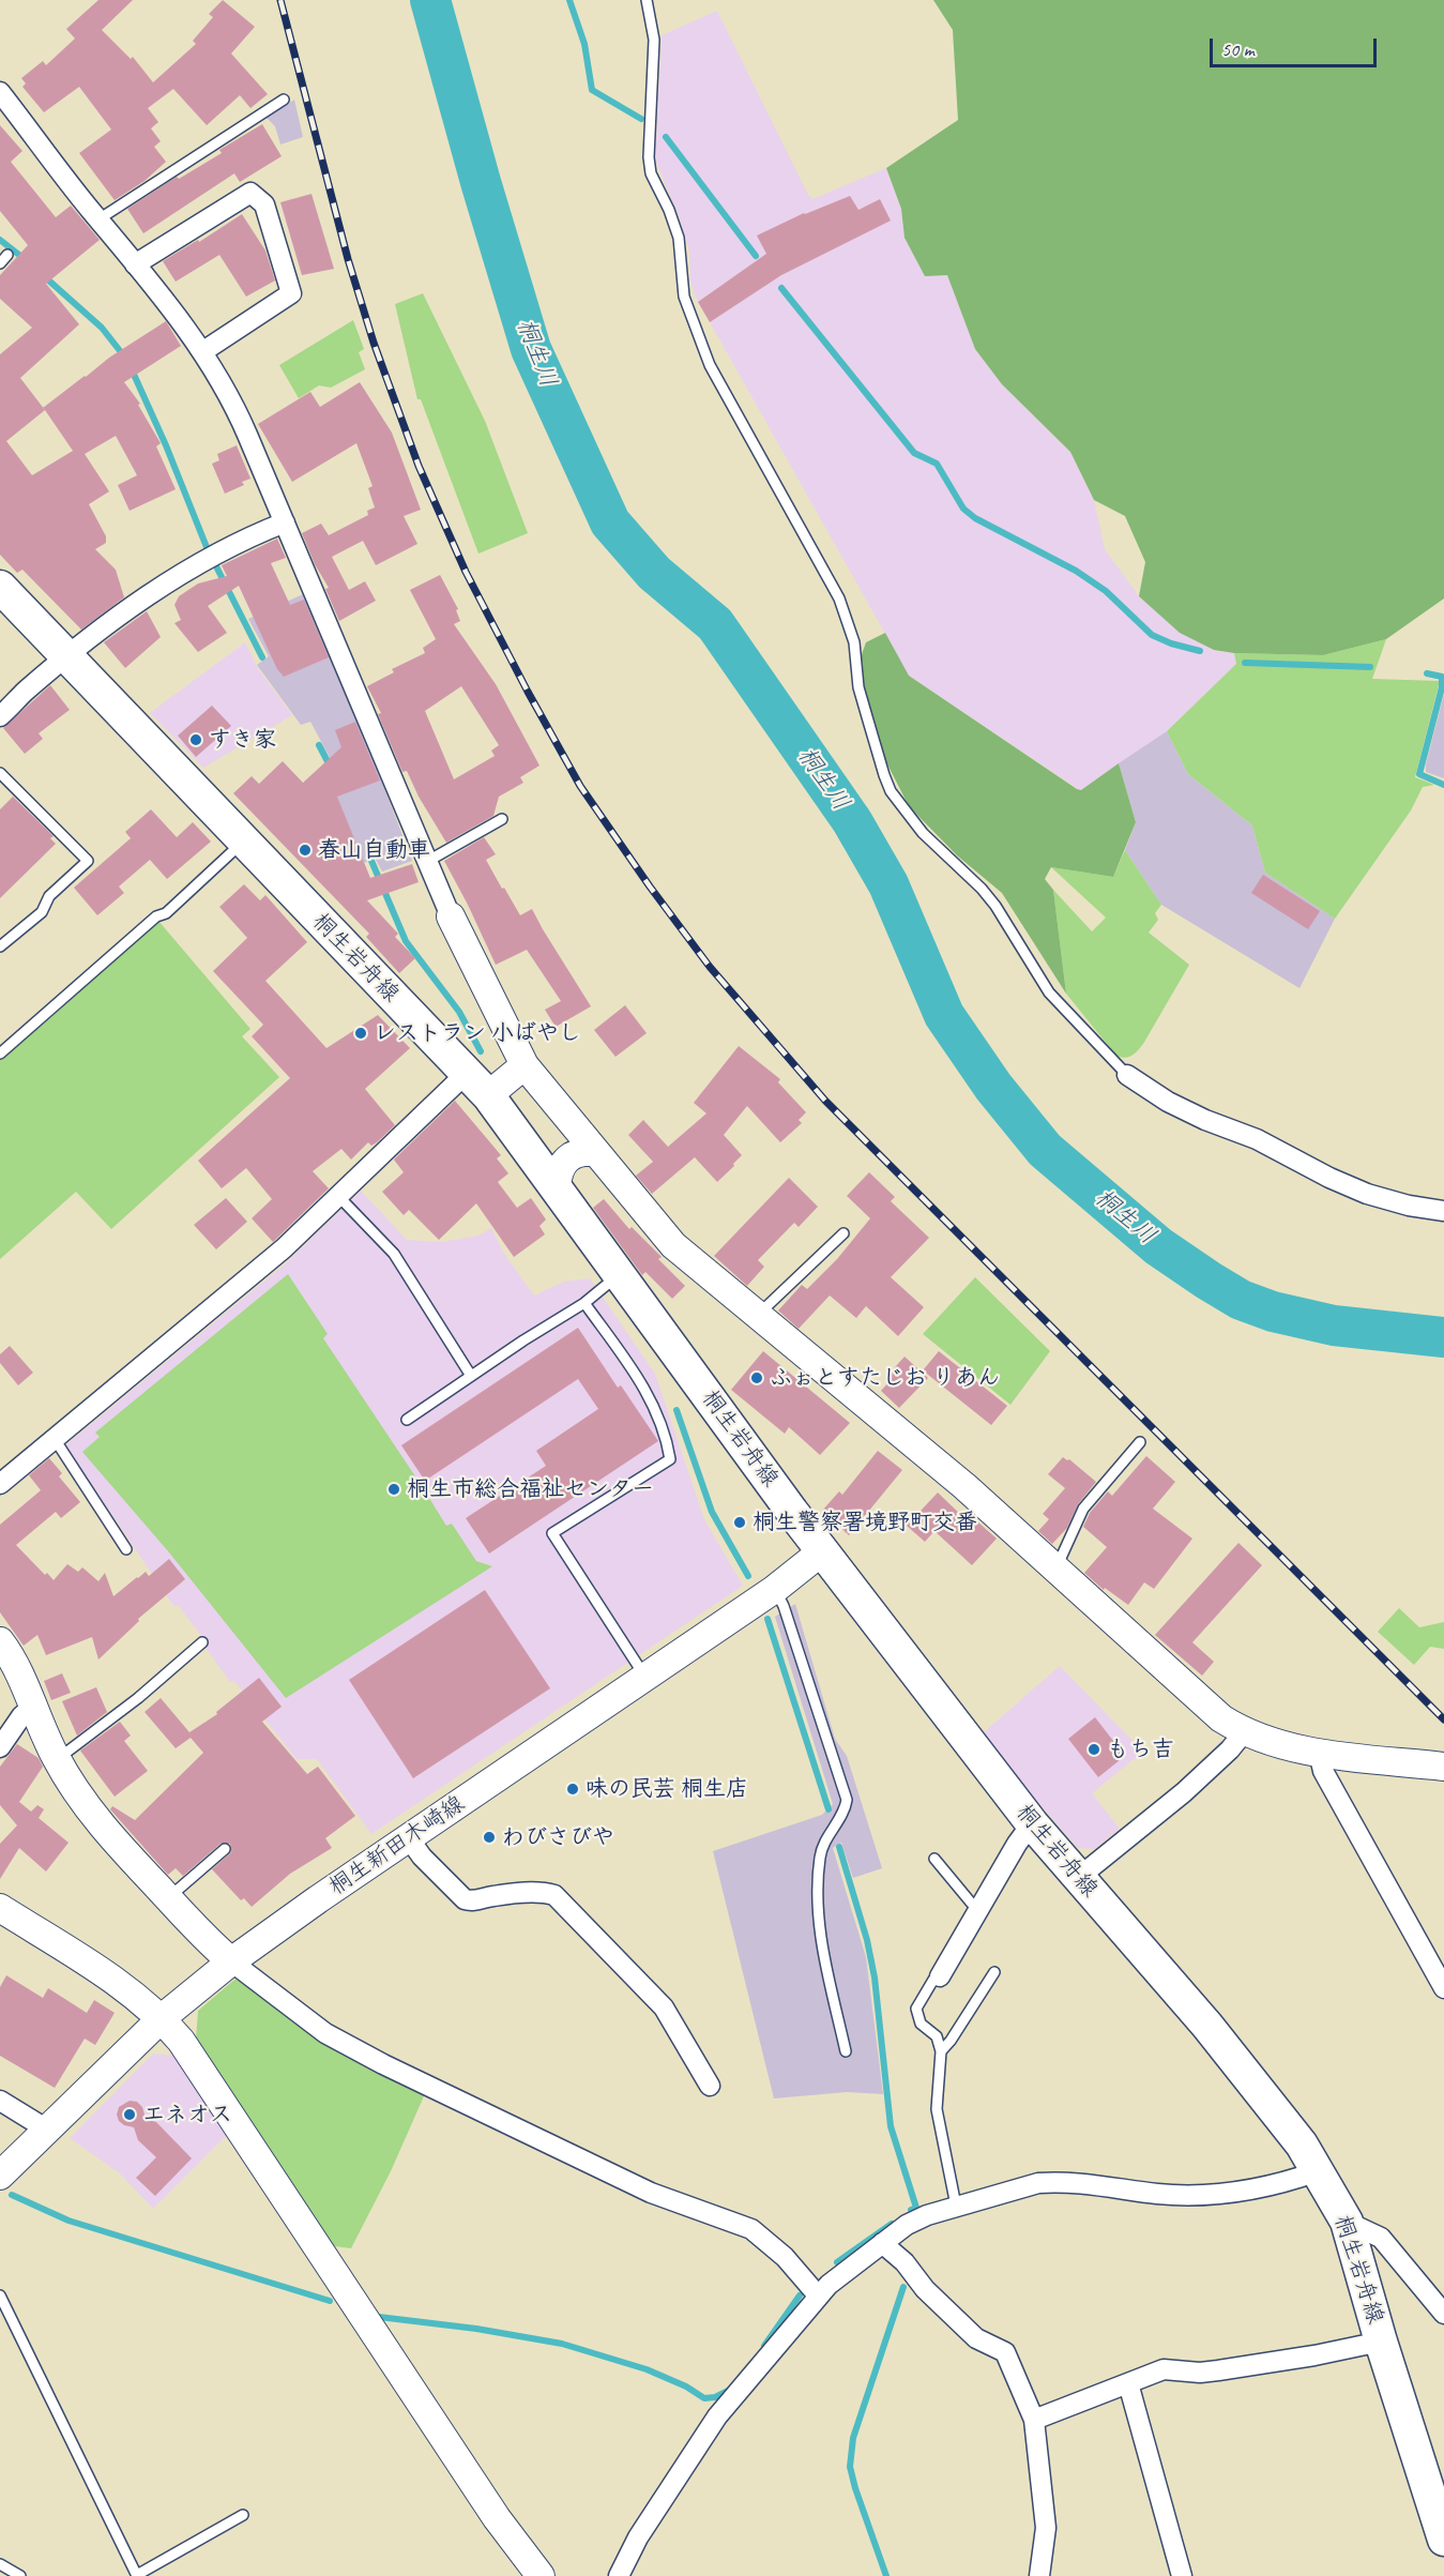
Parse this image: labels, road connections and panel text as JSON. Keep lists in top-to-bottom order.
{
  "streets": {
    "main road": ["桐生岩舟線"],
    "street": ["桐生新田木崎線"]
  },
  "crossings": [
    ["桐生岩舟線", "桐生新田木崎線"]
  ],
  "water": ["桐生川"],
  "places": [
    "すき家",
    "春山自動車",
    "レストラン 小ばやし",
    "ふぉとすたじお りあん",
    "桐生市総合福祉センター",
    "桐生警察署境野町交番",
    "もち吉",
    "味の民芸 桐生店",
    "わびさびや",
    "エネオス"
  ],
  "scale_bar": "50 m"
}
